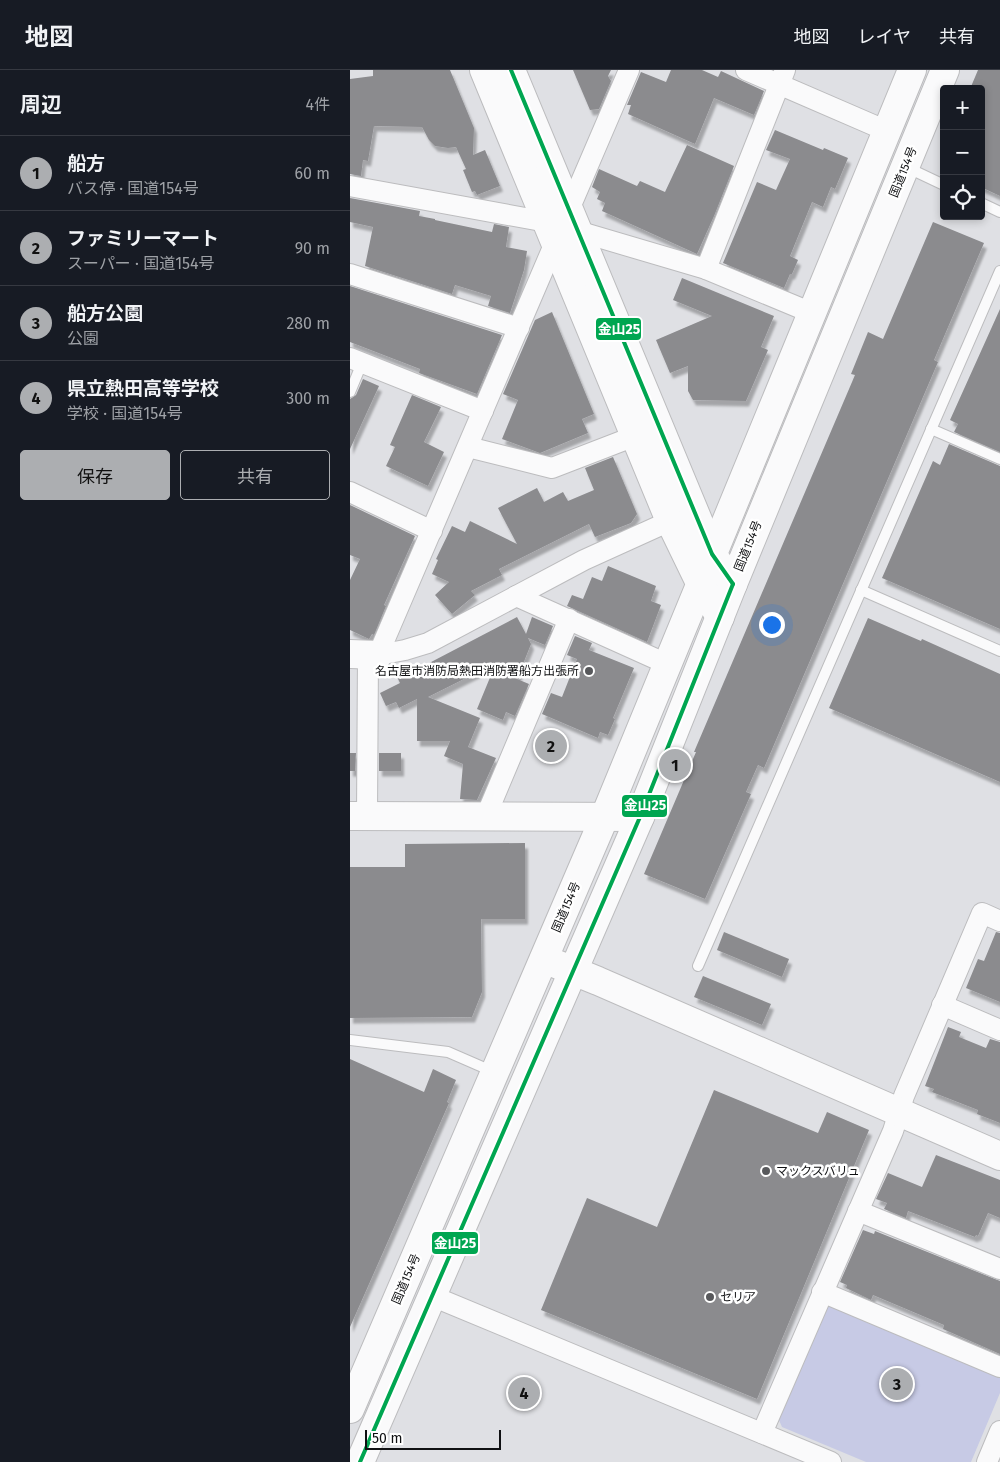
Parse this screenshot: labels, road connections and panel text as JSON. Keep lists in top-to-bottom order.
{
  "streets": {
    "main road": ["国道154号"]
  },
  "places": ["名古屋市消防局熱田消防署船方出張所", "マックスバリュ", "セリア"],
  "lines": ["transit line 金山25"],
  "scale_bar": "50 m",
  "page": {
    "header": "地図",
    "nav": ["地図", "レイヤ", "共有"],
    "heading": ["周辺", "4件"],
    "map_buttons": ["+", "−"],
    "list": [
      {
        "mark": "1",
        "name": "船方",
        "note": "バス停 · 国道154号",
        "value": "60 m"
      },
      {
        "mark": "2",
        "name": "ファミリーマート",
        "note": "スーパー · 国道154号",
        "value": "90 m"
      },
      {
        "mark": "3",
        "name": "船方公園",
        "note": "公園",
        "value": "280 m"
      },
      {
        "mark": "4",
        "name": "県立熱田高等学校",
        "note": "学校 · 国道154号",
        "value": "300 m"
      }
    ],
    "buttons": ["保存", "共有"],
    "pins": [
      "2",
      "1",
      "3",
      "4"
    ],
    "scale": "50 m"
  }
}
